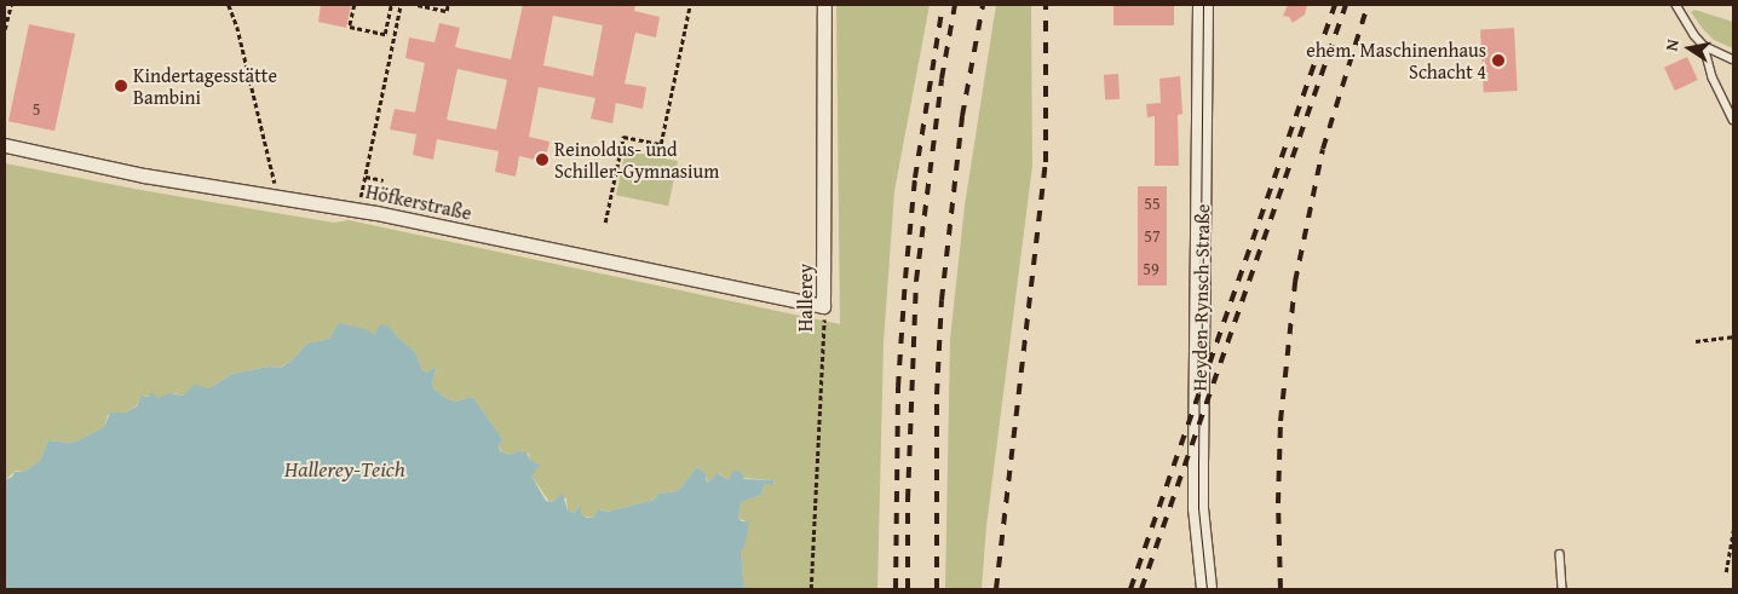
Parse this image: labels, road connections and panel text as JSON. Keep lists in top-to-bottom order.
{
  "streets": {
    "main road": ["Heyden-Rynsch-Straße"],
    "street": ["Höfkerstraße", "Hallerey"]
  },
  "crossings": [
    ["Höfkerstraße", "Hallerey"]
  ],
  "water": ["Hallerey-Teich"],
  "places": ["ehem. Maschinenhaus Schacht 4", "Kindertagesstätte Bambini", "Reinoldus- und Schiller-Gymnasium"],
  "house_numbers": [
    "5",
    "55",
    "57",
    "59"
  ],
  "north": "left"
}
